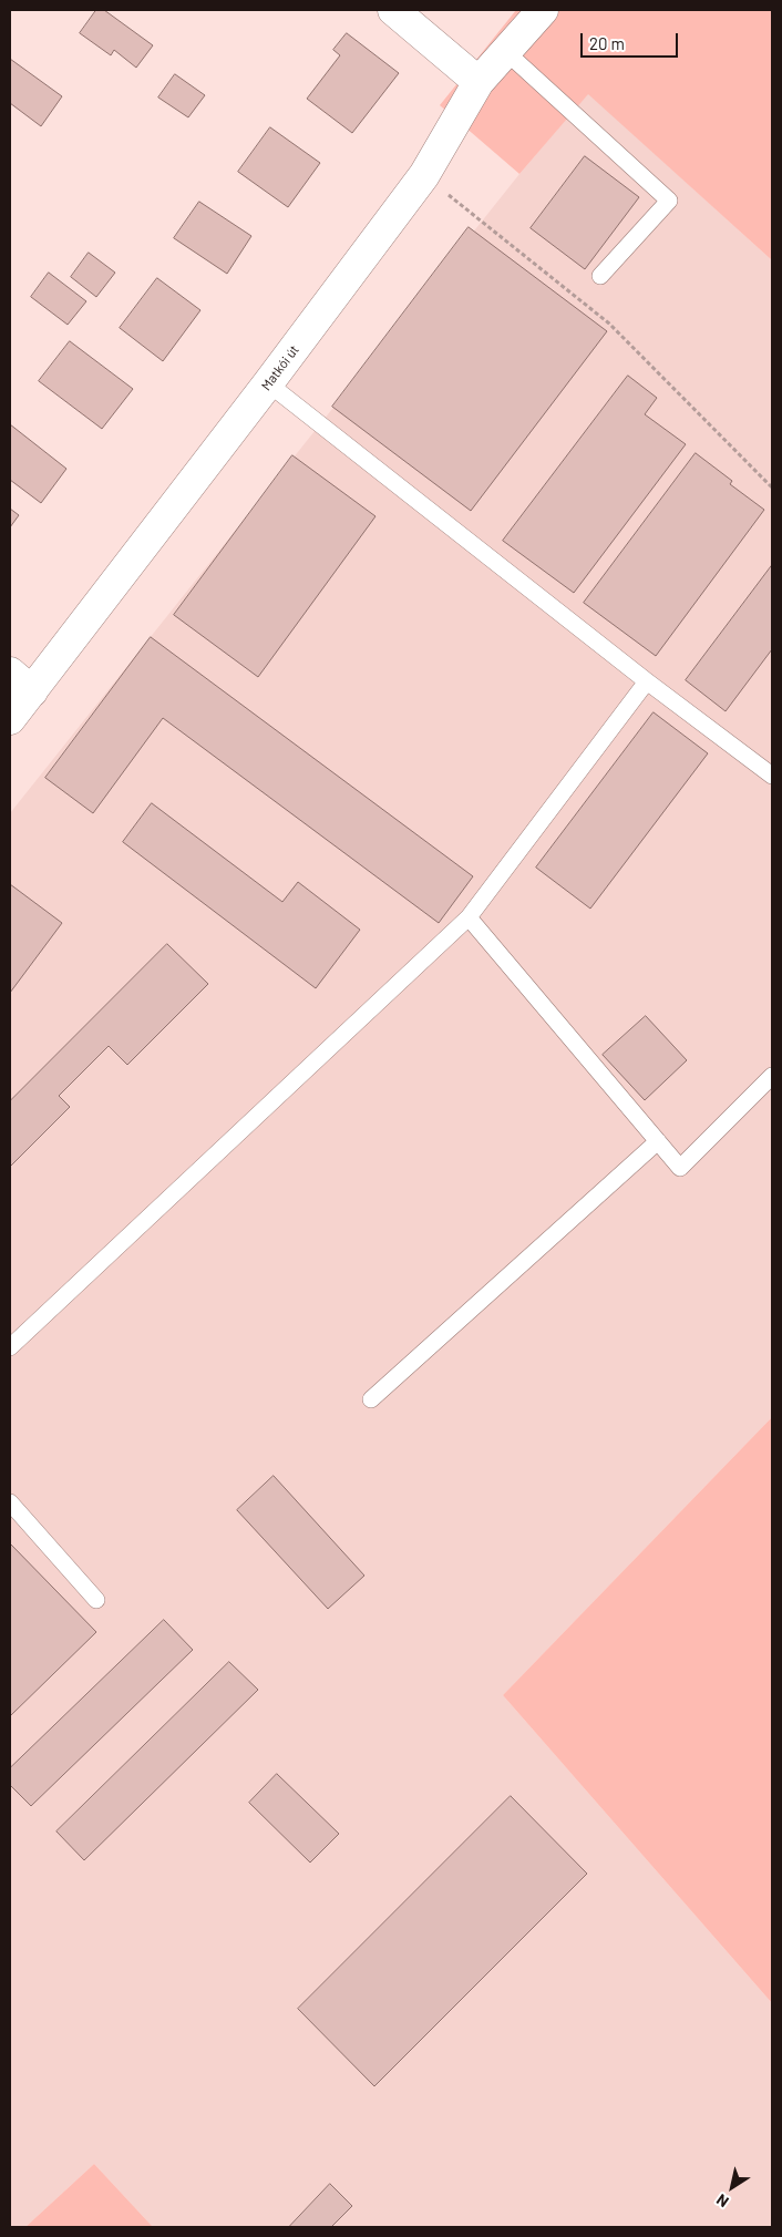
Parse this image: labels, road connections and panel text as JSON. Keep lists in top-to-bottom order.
{
  "streets": {
    "street": ["Matkói út"]
  },
  "scale_bar": "20 m",
  "north": "bottom left"
}
